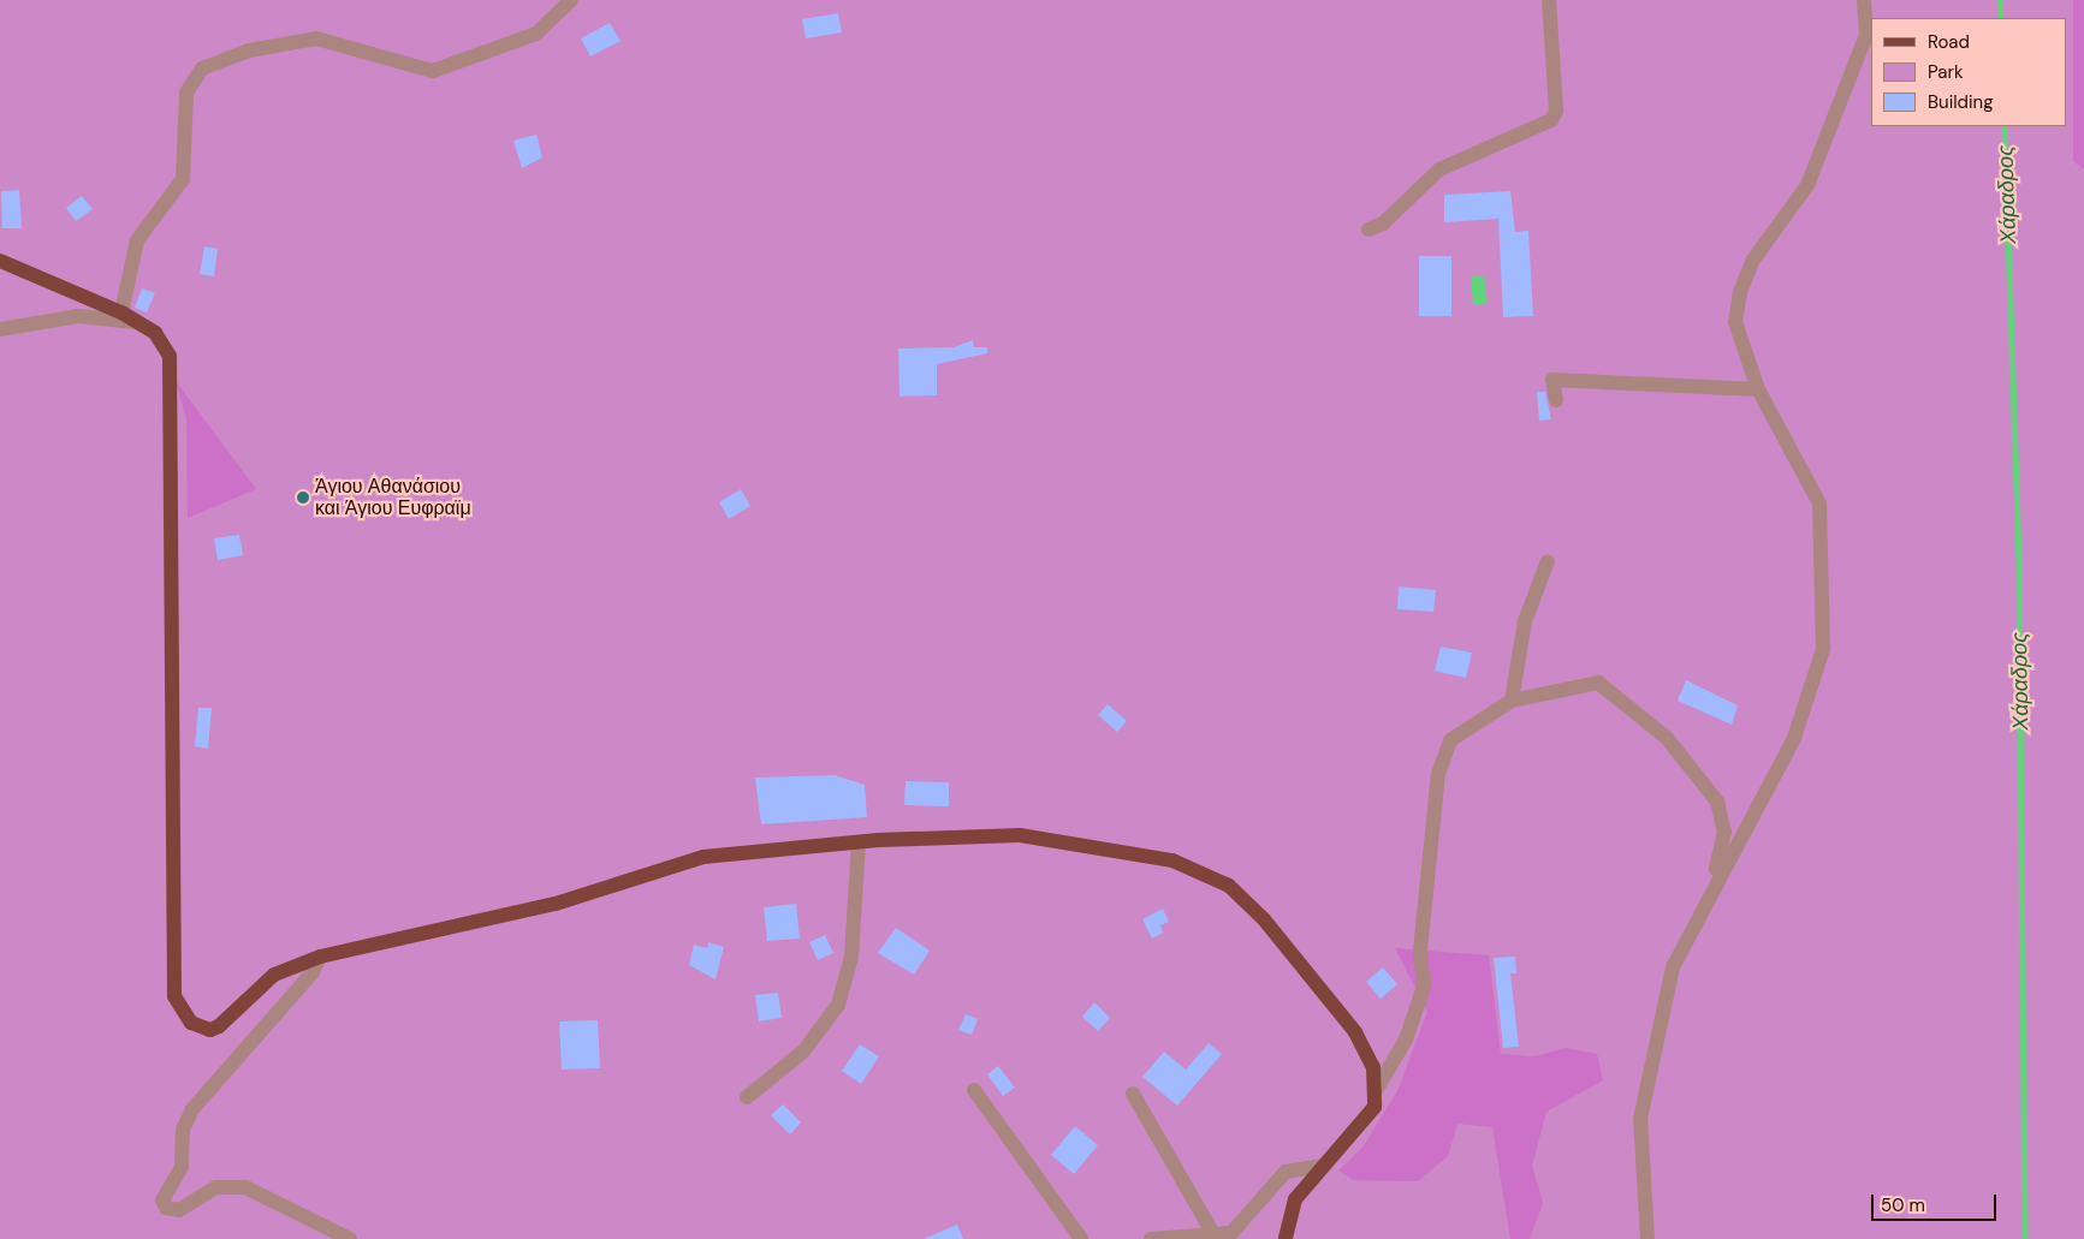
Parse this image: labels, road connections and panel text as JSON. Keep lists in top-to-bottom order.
{
  "water": ["Χάραδρος"],
  "places": ["Άγιου Αθανάσιου και Άγιου Ευφραϊμ"],
  "legend": ["Road", "Park", "Building"],
  "scale_bar": "50 m"
}
